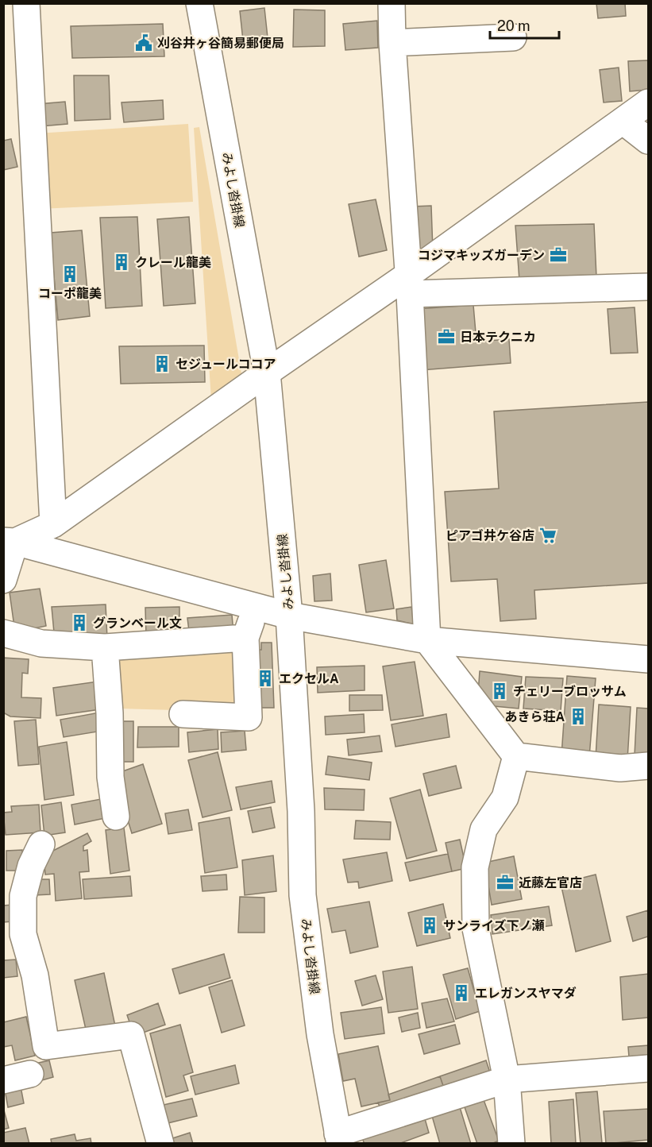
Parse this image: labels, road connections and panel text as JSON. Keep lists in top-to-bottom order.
{
  "streets": {
    "street": ["みよし沓掛線"]
  },
  "places": {
    "public building": ["刈谷井ヶ谷簡易郵便局"],
    "office": ["コジマキッズガーデン", "日本テクニカ", "近藤左官店"],
    "building": [
      "クレール龍美",
      "コーポ龍美",
      "セジュールココア",
      "グランベール文",
      "エクセルA",
      "チェリーブロッサム",
      "あきら荘A",
      "サンライズ下ノ瀬",
      "エレガンスヤマダ"
    ],
    "supermarket": ["ピアゴ井ケ谷店"]
  },
  "scale_bar": "20 m"
}
